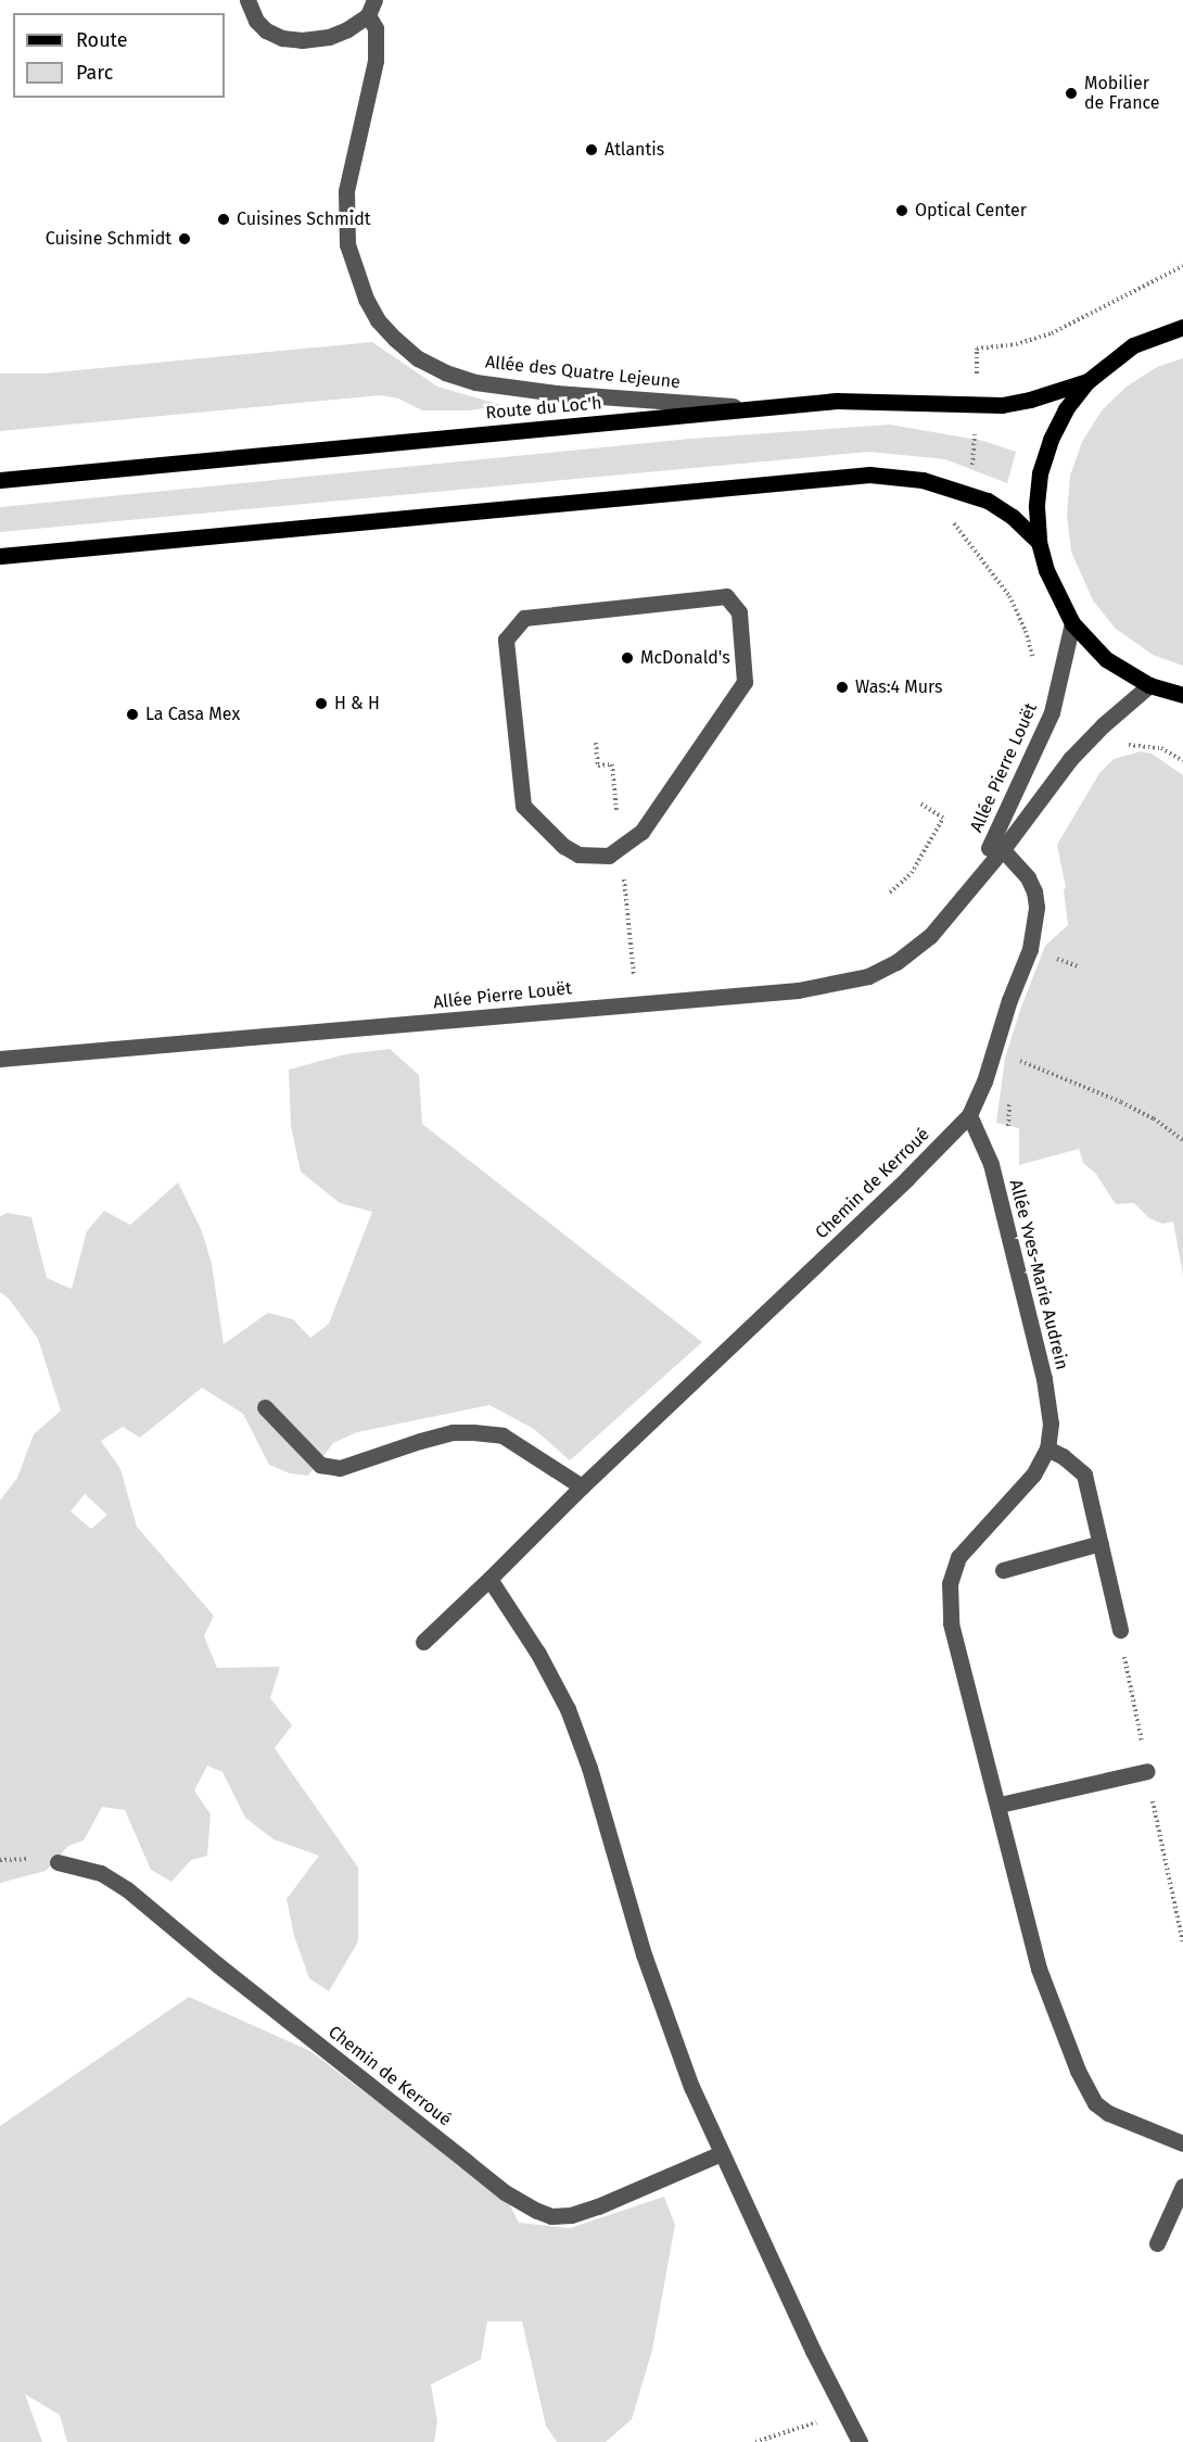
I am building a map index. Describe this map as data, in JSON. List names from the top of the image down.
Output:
{
  "streets": {
    "main road": ["Route du Loc'h"],
    "street": [
      "Allée des Quatre Lejeune",
      "Allée Pierre Louët",
      "Chemin de Kerroué",
      "Allée Yves-Marie Audrein"
    ]
  },
  "crossings": [
    ["Allée des Quatre Lejeune", "Route du Loc'h"],
    ["Allée Pierre Louët", "Chemin de Kerroué"],
    ["Chemin de Kerroué", "Allée Yves-Marie Audrein"]
  ],
  "places": [
    "Mobilier de France",
    "Atlantis",
    "Optical Center",
    "Cuisines Schmidt",
    "Cuisine Schmidt",
    "McDonald's",
    "Was:4 Murs",
    "H & H",
    "La Casa Mex"
  ],
  "legend": ["Route", "Parc"]
}
